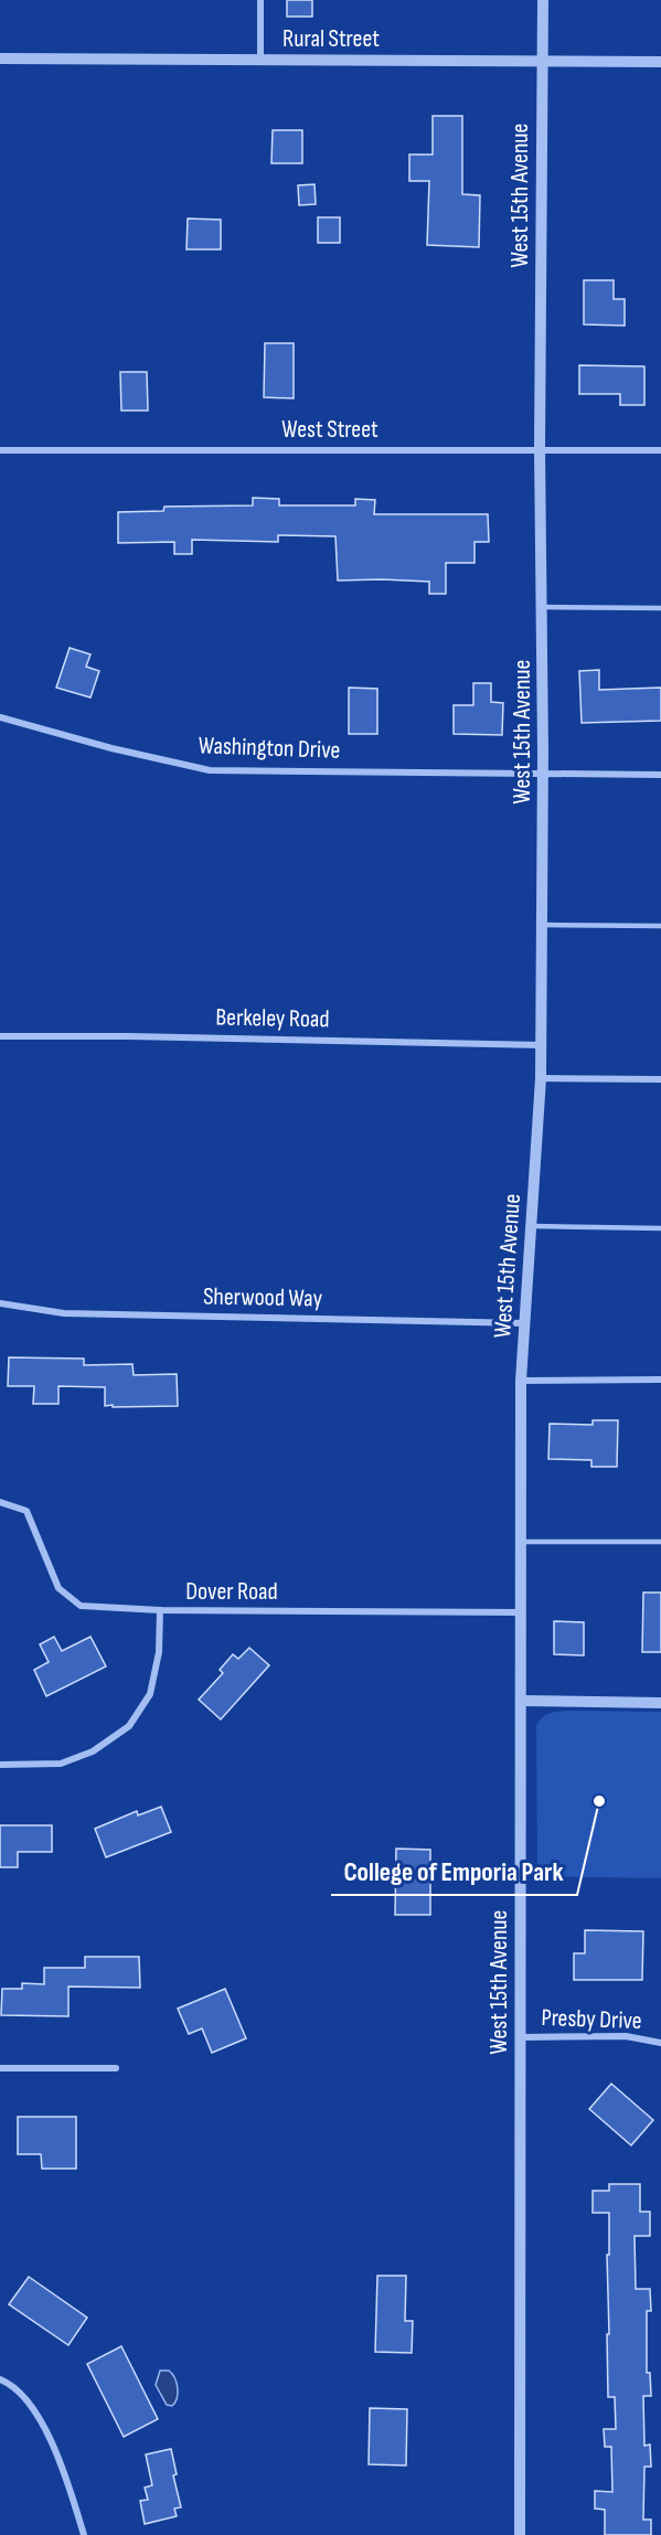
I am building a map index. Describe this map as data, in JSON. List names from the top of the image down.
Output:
{
  "streets": {
    "street": [
      "Rural Street",
      "West 15th Avenue",
      "West Street",
      "Washington Drive",
      "Berkeley Road",
      "Sherwood Way",
      "Dover Road",
      "Presby Drive"
    ]
  },
  "crossings": [
    ["Rural Street", "West 15th Avenue"],
    ["West 15th Avenue", "West Street"],
    ["West 15th Avenue", "Washington Drive"],
    ["West 15th Avenue", "Berkeley Road"],
    ["West 15th Avenue", "Sherwood Way"],
    ["West 15th Avenue", "Dover Road"],
    ["West 15th Avenue", "Presby Drive"]
  ],
  "places": ["College of Emporia Park"]
}
